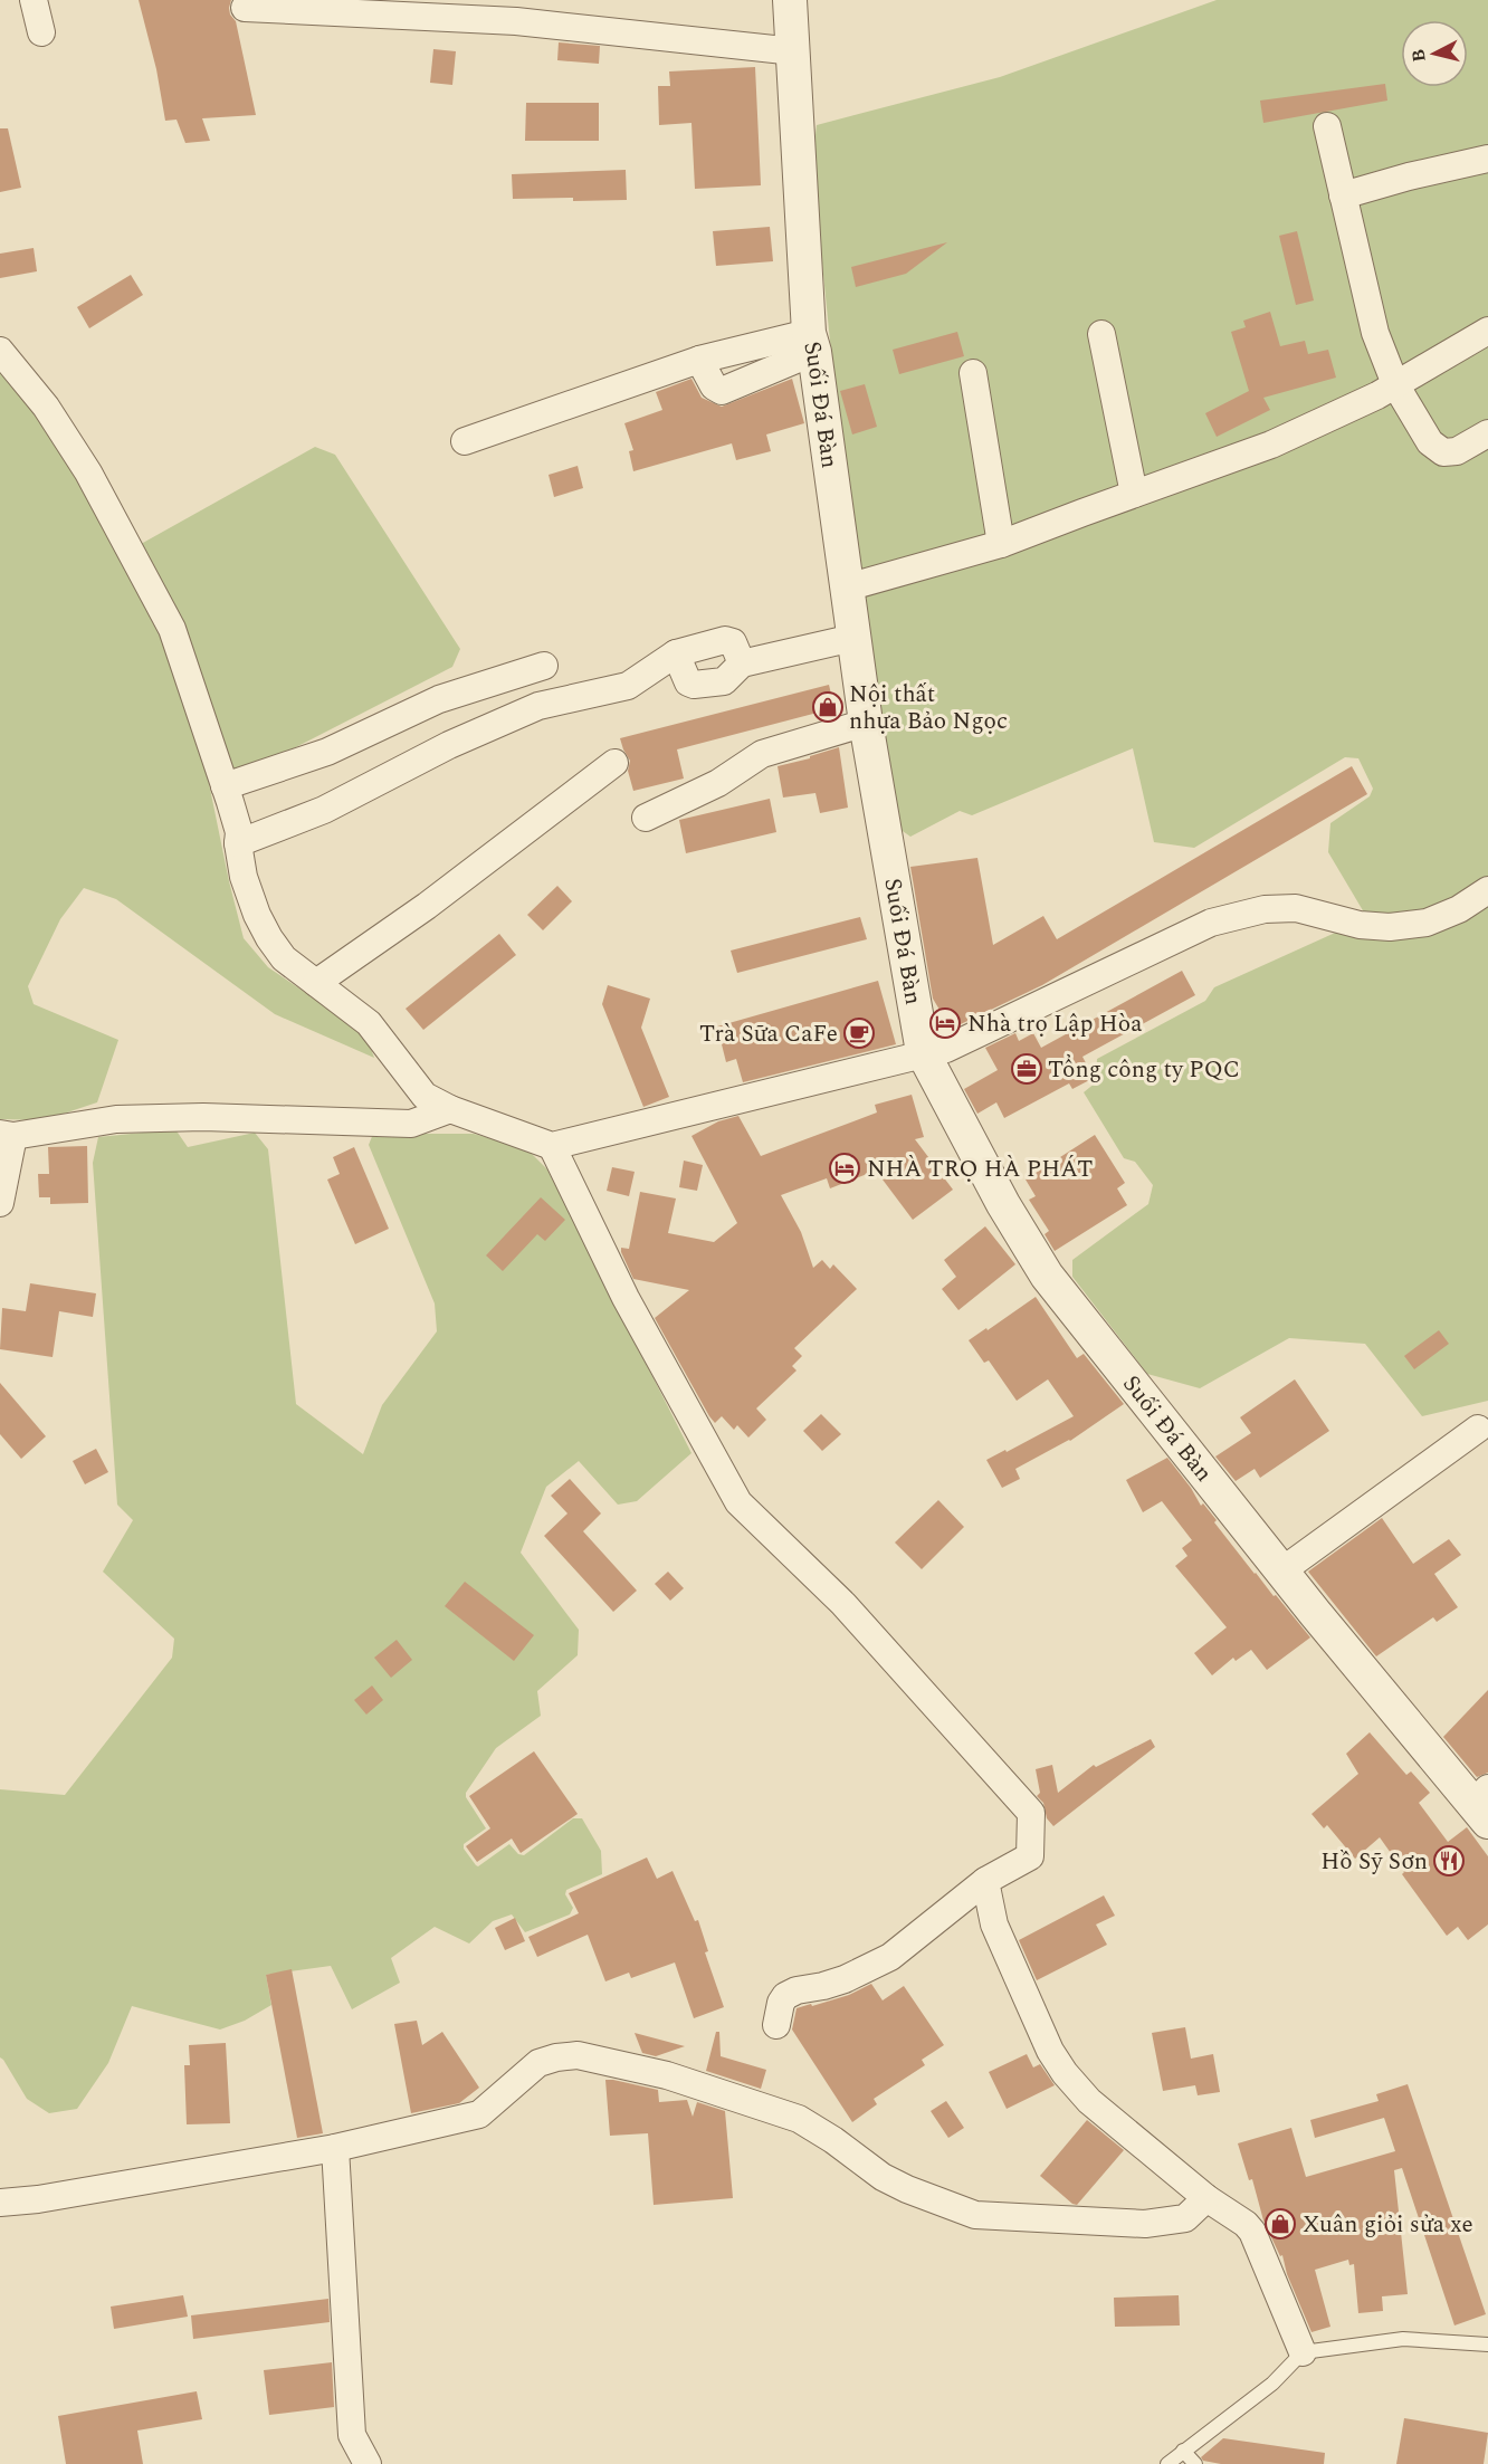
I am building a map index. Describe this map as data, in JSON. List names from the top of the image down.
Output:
{
  "streets": {
    "street": ["Suối Đá Bàn"]
  },
  "places": {
    "shop": ["Nội thất nhựa Bảo Ngọc", "Xuân giỏi sửa xe"],
    "hotel": ["Nhà trọ Lập Hòa", "NHÀ TRỌ HÀ PHÁT"],
    "cafe": ["Trà Sữa CaFe"],
    "office": ["Tổng công ty PQC"],
    "restaurant": ["Hồ Sỹ Sơn"]
  },
  "north": "left"
}
